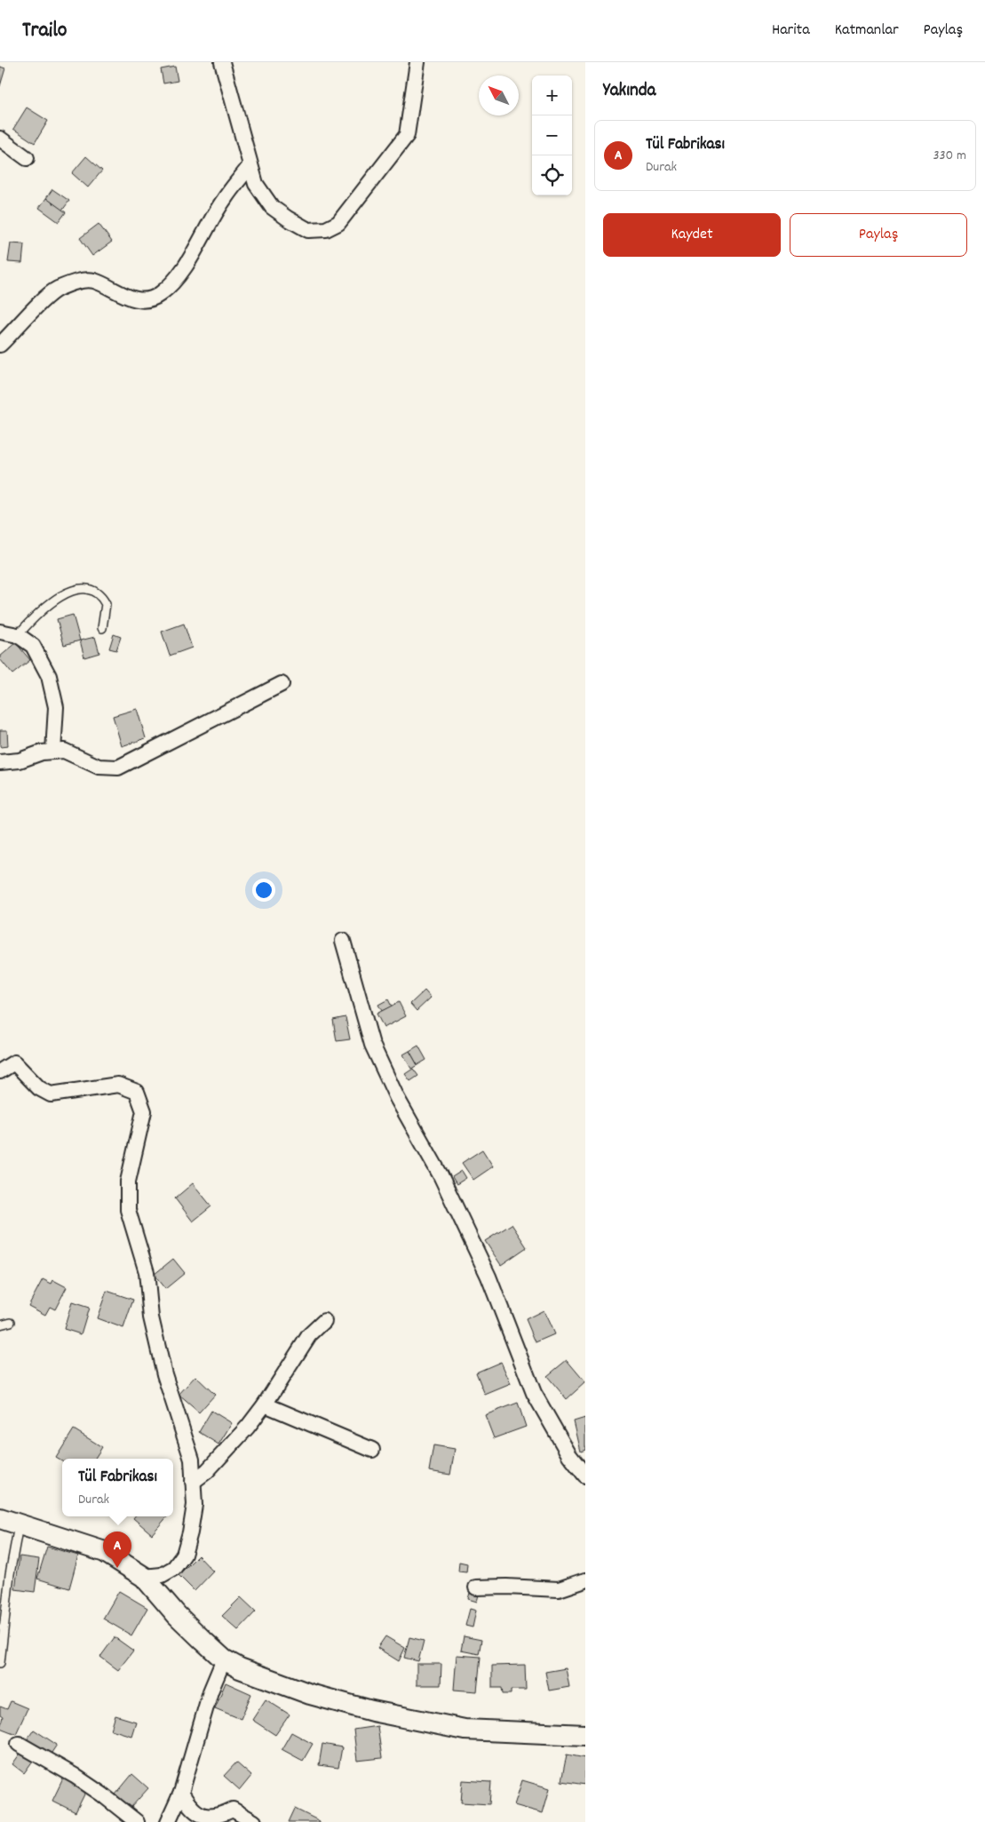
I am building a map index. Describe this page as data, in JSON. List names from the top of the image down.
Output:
{
  "north": "top left",
  "page": {
    "header": "Trailo",
    "nav": ["Harita", "Katmanlar", "Paylaş"],
    "heading": "Yakında",
    "map_buttons": ["+", "−"],
    "list": [
      {
        "mark": "A",
        "name": "Tül Fabrikası",
        "note": "Durak",
        "value": "330 m"
      }
    ],
    "buttons": ["Kaydet", "Paylaş"],
    "popup": ["Tül Fabrikası", "Durak"],
    "pins": "A"
  }
}
